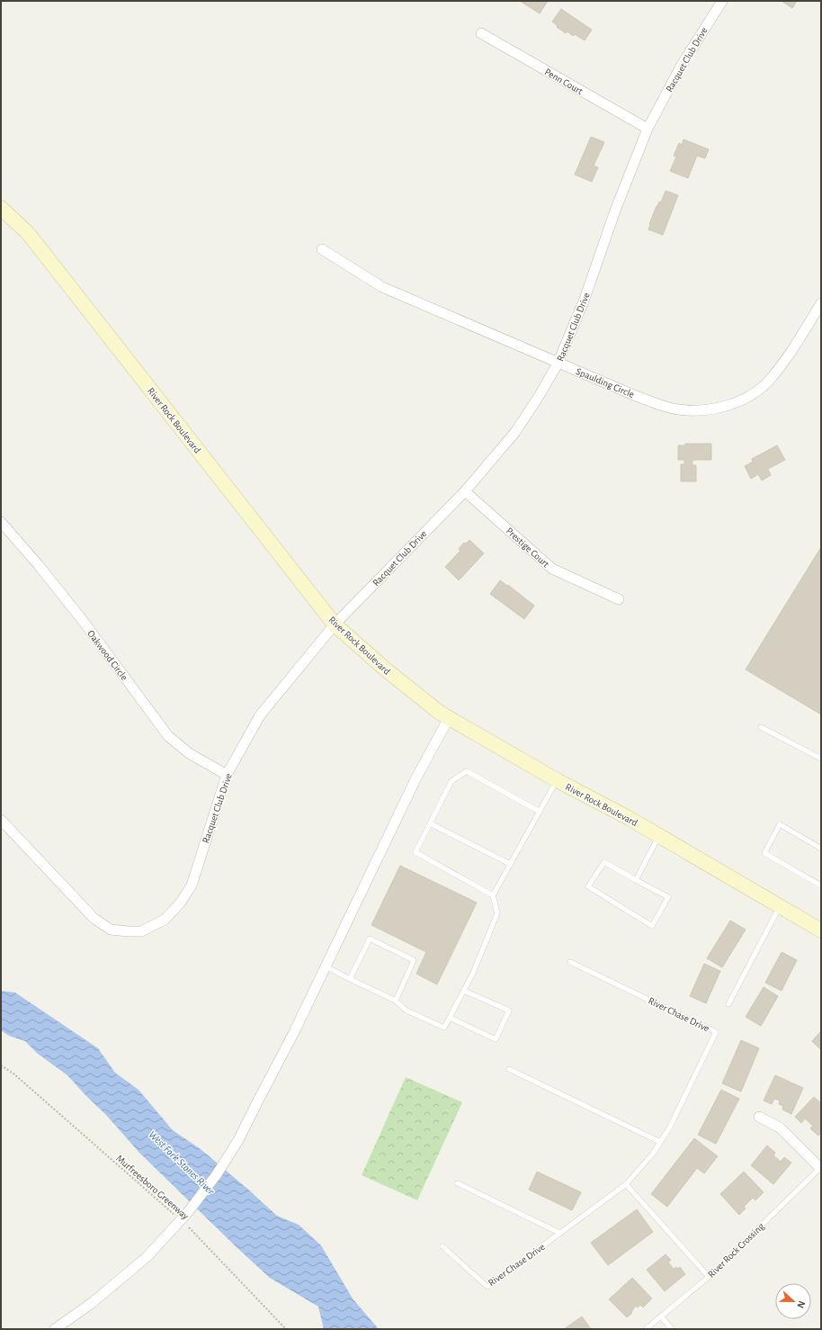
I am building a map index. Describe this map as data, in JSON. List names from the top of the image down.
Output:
{
  "streets": {
    "street": [
      "Racquet Club Drive",
      "Penn Court",
      "Spaulding Circle",
      "River Rock Boulevard",
      "Prestige Court",
      "Oakwood Circle"
    ],
    "lane": ["River Chase Drive", "River Rock Crossing"],
    "path": ["Murfreesboro Greenway"]
  },
  "crossings": [
    ["Racquet Club Drive", "Penn Court"],
    ["Racquet Club Drive", "Spaulding Circle"],
    ["Racquet Club Drive", "River Rock Boulevard"],
    ["Racquet Club Drive", "Prestige Court"],
    ["Racquet Club Drive", "Oakwood Circle"]
  ],
  "water": ["West Fork Stones River"],
  "north": "right"
}
